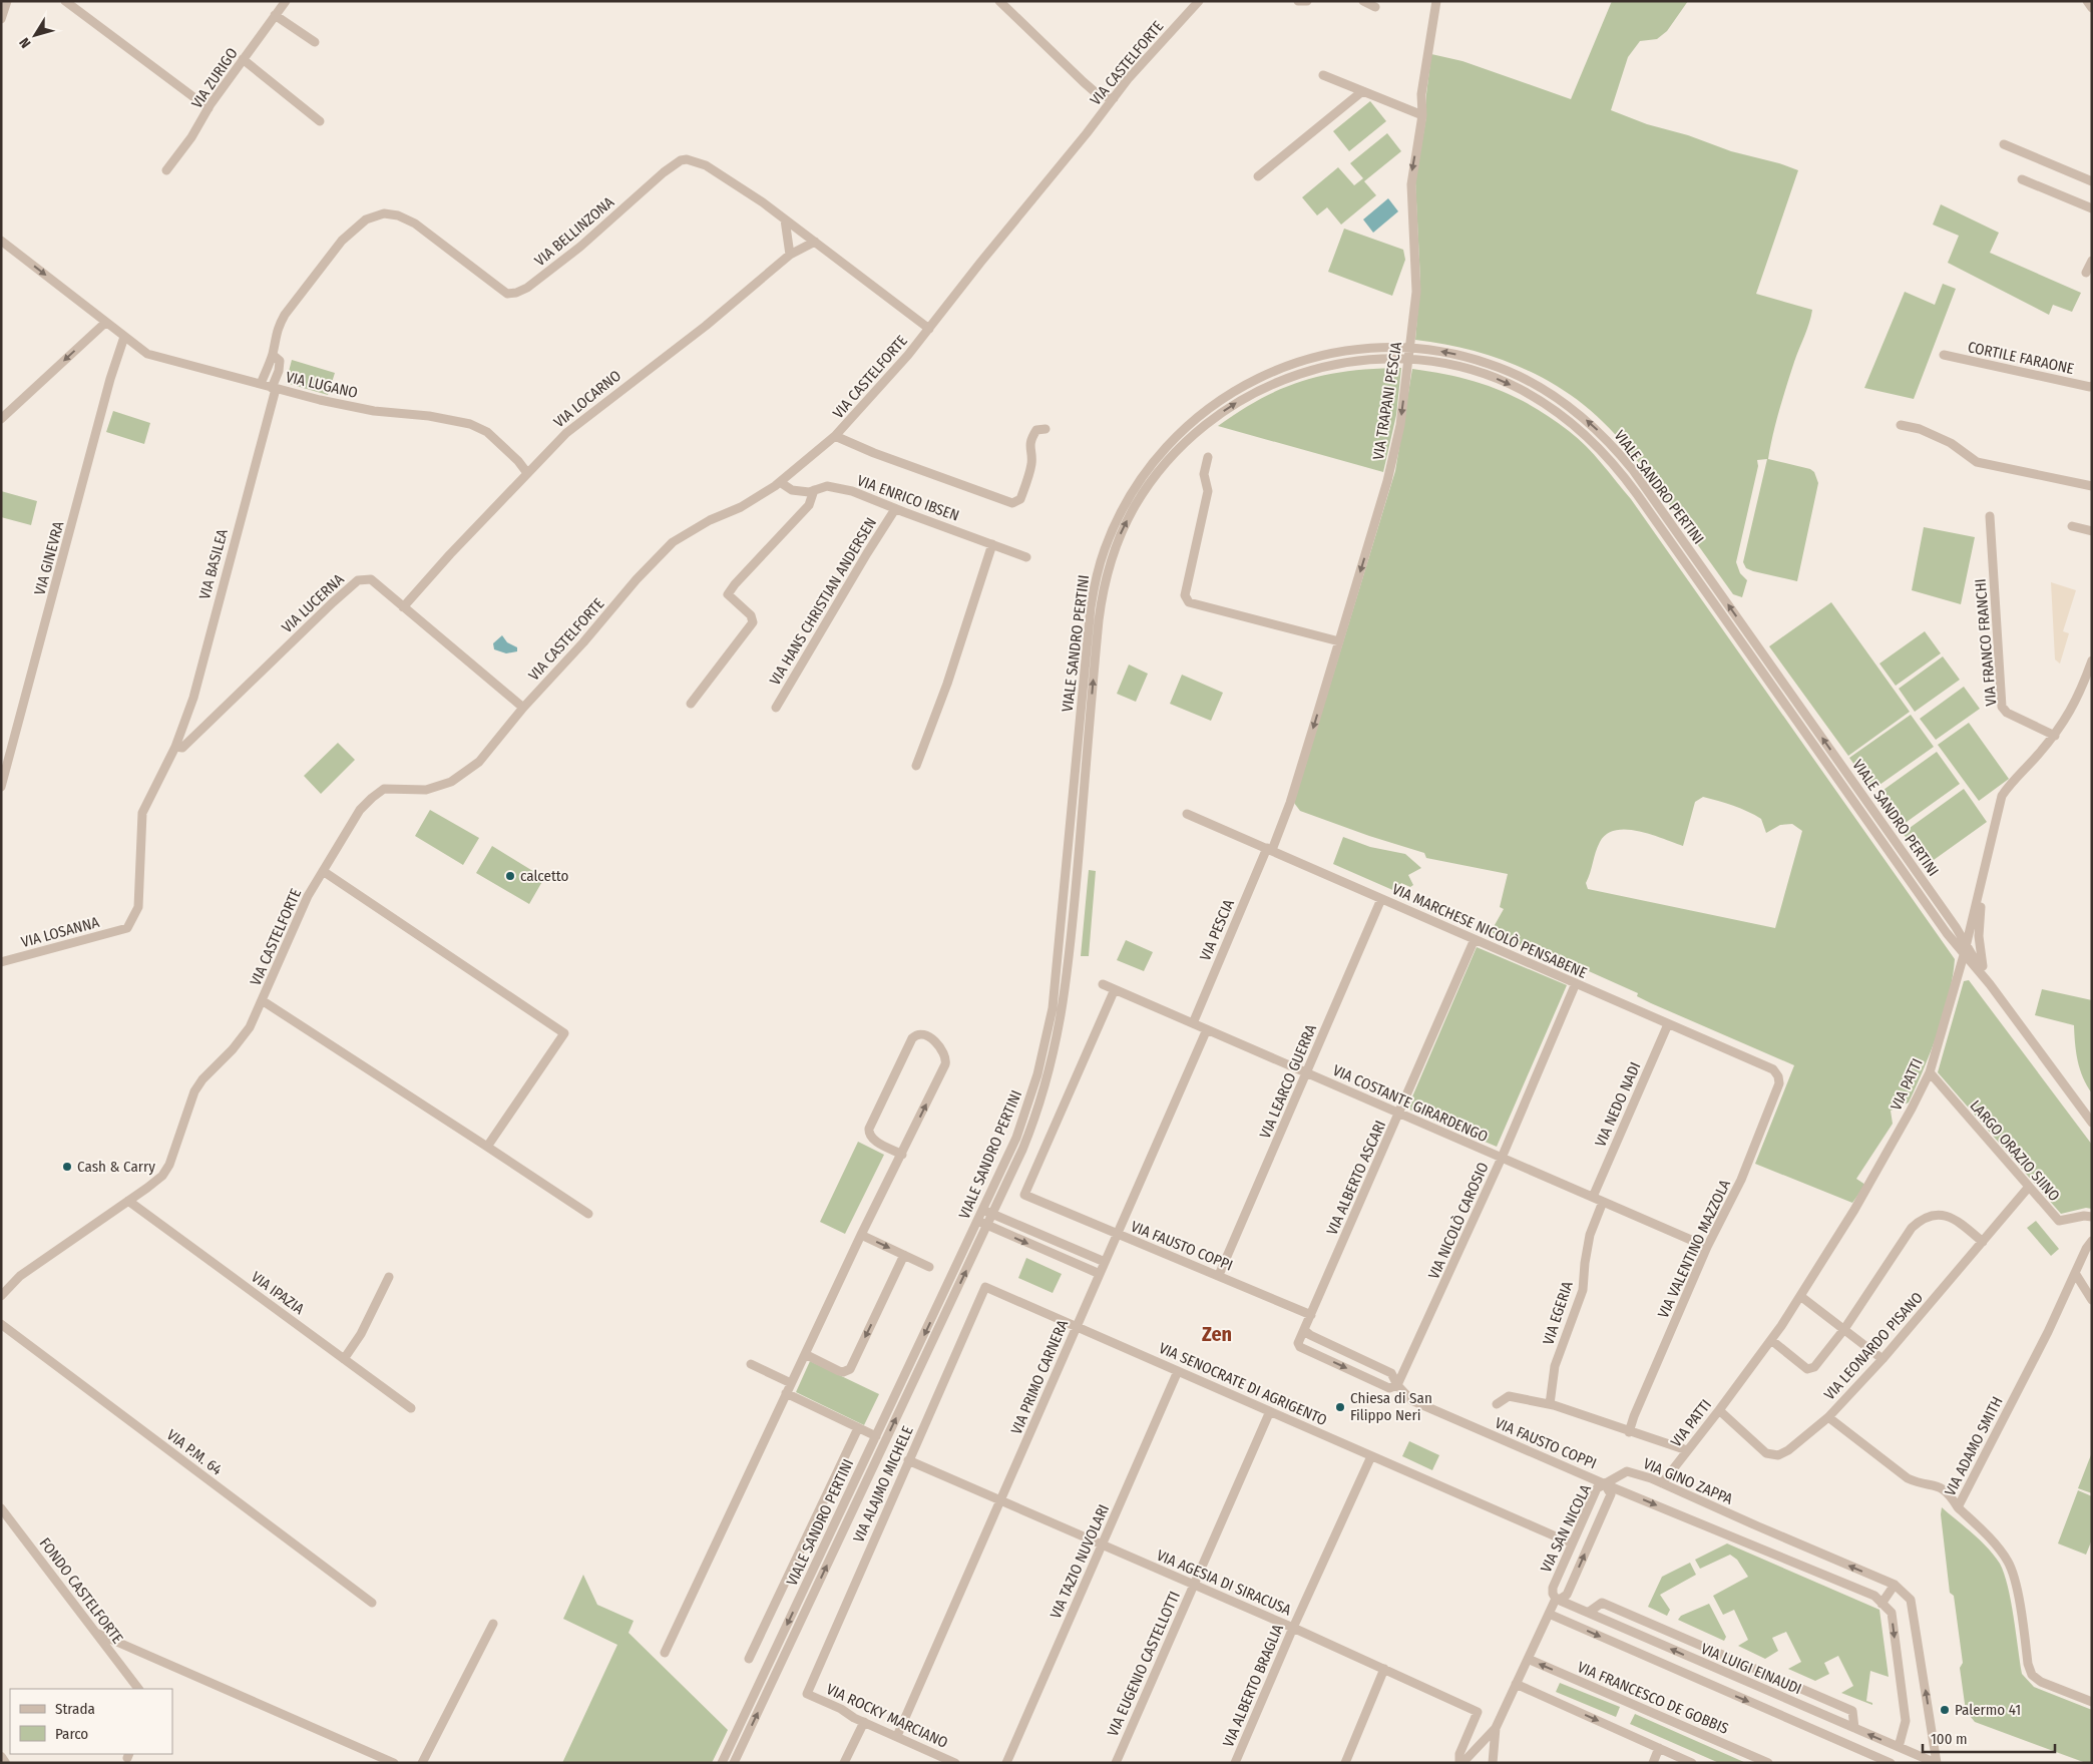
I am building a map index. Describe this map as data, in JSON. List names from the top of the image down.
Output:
{
  "streets": {
    "street": [
      "VIA CASTELFORTE",
      "VIA ZURIGO",
      "VIA BELLINZONA",
      "CORTILE FARAONE",
      "VIA LUGANO",
      "VIA LOCARNO",
      "VIA TRAPANI PESCIA",
      "VIALE SANDRO PERTINI",
      "VIA ENRICO IBSEN",
      "VIA GINEVRA",
      "VIA BASILEA",
      "VIA HANS CHRISTIAN ANDERSEN",
      "VIA LUCERNA",
      "VIA FRANCO FRANCHI",
      "VIA PESCIA",
      "VIA MARCHESE NICOLÒ PENSABENE",
      "VIA LOSANNA",
      "VIA LEARCO GUERRA",
      "VIA PATTI",
      "VIA COSTANTE GIRARDENGO",
      "VIA NEDO NADI",
      "LARGO ORAZIO SIINO",
      "VIA ALBERTO ASCARI",
      "VIA NICOLÒ CAROSIO",
      "VIA FAUSTO COPPI",
      "VIA VALENTINO MAZZOLA",
      "VIA IPAZIA",
      "VIA EGERIA",
      "VIA LEONARDO PISANO",
      "VIA PRIMO CARNERA",
      "VIA SENOCRATE DI AGRIGENTO",
      "VIA ADAMO SMITH",
      "VIA P.M. 64",
      "VIA GINO ZAPPA",
      "VIA ALAJMO MICHELE",
      "VIA SAN NICOLA",
      "VIA TAZIO NUVOLARI",
      "VIA AGESIA DI SIRACUSA",
      "FONDO CASTELFORTE",
      "VIA EUGENIO CASTELLOTTI",
      "VIA LUIGI EINAUDI",
      "VIA ALBERTO BRAGLIA",
      "VIA FRANCESCO DE GOBBIS",
      "VIA ROCKY MARCIANO"
    ]
  },
  "crossings": [
    ["VIA CASTELFORTE", "VIA BELLINZONA"],
    ["VIA CASTELFORTE", "VIA ENRICO IBSEN"],
    ["VIA CASTELFORTE", "VIA LUCERNA"],
    ["VIA CASTELFORTE", "VIA IPAZIA"],
    ["VIA BELLINZONA", "VIA LUGANO"],
    ["VIA BELLINZONA", "VIA LOCARNO"],
    ["VIA BELLINZONA", "VIA BASILEA"],
    ["VIA LUGANO", "VIA LOCARNO"],
    ["VIA LUGANO", "VIA GINEVRA"],
    ["VIA LUGANO", "VIA BASILEA"],
    ["VIA LOCARNO", "VIA LUCERNA"],
    ["VIA TRAPANI PESCIA", "VIALE SANDRO PERTINI"],
    ["VIA TRAPANI PESCIA", "VIA PESCIA"],
    ["VIA TRAPANI PESCIA", "VIA MARCHESE NICOLÒ PENSABENE"],
    ["VIALE SANDRO PERTINI", "VIA PATTI"],
    ["VIA ENRICO IBSEN", "VIA HANS CHRISTIAN ANDERSEN"],
    ["VIA BASILEA", "VIA LUCERNA"],
    ["VIA BASILEA", "VIA LOSANNA"],
    ["VIA FRANCO FRANCHI", "VIA PATTI"],
    ["VIA PESCIA", "VIA MARCHESE NICOLÒ PENSABENE"],
    ["VIA PESCIA", "VIA COSTANTE GIRARDENGO"],
    ["VIA MARCHESE NICOLÒ PENSABENE", "VIA LEARCO GUERRA"],
    ["VIA MARCHESE NICOLÒ PENSABENE", "VIA NEDO NADI"],
    ["VIA MARCHESE NICOLÒ PENSABENE", "VIA ALBERTO ASCARI"],
    ["VIA MARCHESE NICOLÒ PENSABENE", "VIA NICOLÒ CAROSIO"],
    ["VIA MARCHESE NICOLÒ PENSABENE", "VIA VALENTINO MAZZOLA"],
    ["VIA LEARCO GUERRA", "VIA COSTANTE GIRARDENGO"],
    ["VIA LEARCO GUERRA", "VIA FAUSTO COPPI"],
    ["VIA PATTI", "LARGO ORAZIO SIINO"],
    ["VIA PATTI", "VIA LEONARDO PISANO"],
    ["VIA PATTI", "VIA GINO ZAPPA"],
    ["VIA COSTANTE GIRARDENGO", "VIA NEDO NADI"],
    ["VIA COSTANTE GIRARDENGO", "VIA ALBERTO ASCARI"],
    ["VIA COSTANTE GIRARDENGO", "VIA NICOLÒ CAROSIO"],
    ["VIA COSTANTE GIRARDENGO", "VIA FAUSTO COPPI"],
    ["VIA COSTANTE GIRARDENGO", "VIA VALENTINO MAZZOLA"],
    ["VIA COSTANTE GIRARDENGO", "VIA EGERIA"],
    ["VIA COSTANTE GIRARDENGO", "VIA PRIMO CARNERA"],
    ["LARGO ORAZIO SIINO", "VIA LEONARDO PISANO"],
    ["VIA ALBERTO ASCARI", "VIA NICOLÒ CAROSIO"],
    ["VIA ALBERTO ASCARI", "VIA FAUSTO COPPI"],
    ["VIA NICOLÒ CAROSIO", "VIA FAUSTO COPPI"],
    ["VIA FAUSTO COPPI", "VIA PRIMO CARNERA"],
    ["VIA FAUSTO COPPI", "VIA GINO ZAPPA"],
    ["VIA FAUSTO COPPI", "VIA SAN NICOLA"],
    ["VIA PRIMO CARNERA", "VIA SENOCRATE DI AGRIGENTO"],
    ["VIA PRIMO CARNERA", "VIA AGESIA DI SIRACUSA"],
    ["VIA PRIMO CARNERA", "VIA ROCKY MARCIANO"],
    ["VIA SENOCRATE DI AGRIGENTO", "VIA ALAJMO MICHELE"],
    ["VIA SENOCRATE DI AGRIGENTO", "VIA SAN NICOLA"],
    ["VIA SENOCRATE DI AGRIGENTO", "VIA TAZIO NUVOLARI"],
    ["VIA SENOCRATE DI AGRIGENTO", "VIA EUGENIO CASTELLOTTI"],
    ["VIA SENOCRATE DI AGRIGENTO", "VIA ALBERTO BRAGLIA"],
    ["VIA GINO ZAPPA", "VIA SAN NICOLA"],
    ["VIA GINO ZAPPA", "VIA LUIGI EINAUDI"],
    ["VIA ALAJMO MICHELE", "VIA AGESIA DI SIRACUSA"],
    ["VIA ALAJMO MICHELE", "VIA ROCKY MARCIANO"],
    ["VIA SAN NICOLA", "VIA AGESIA DI SIRACUSA"],
    ["VIA SAN NICOLA", "VIA LUIGI EINAUDI"],
    ["VIA SAN NICOLA", "VIA FRANCESCO DE GOBBIS"],
    ["VIA TAZIO NUVOLARI", "VIA AGESIA DI SIRACUSA"],
    ["VIA AGESIA DI SIRACUSA", "VIA EUGENIO CASTELLOTTI"],
    ["VIA AGESIA DI SIRACUSA", "VIA ALBERTO BRAGLIA"]
  ],
  "one_way": ["VIA TRAPANI PESCIA"],
  "districts": ["Zen"],
  "places": [
    "calcetto",
    "Cash & Carry",
    "Chiesa di San Filippo Neri",
    "Palermo 41"
  ],
  "legend": ["Strada", "Parco"],
  "scale_bar": "100 m",
  "north": "bottom left"
}
